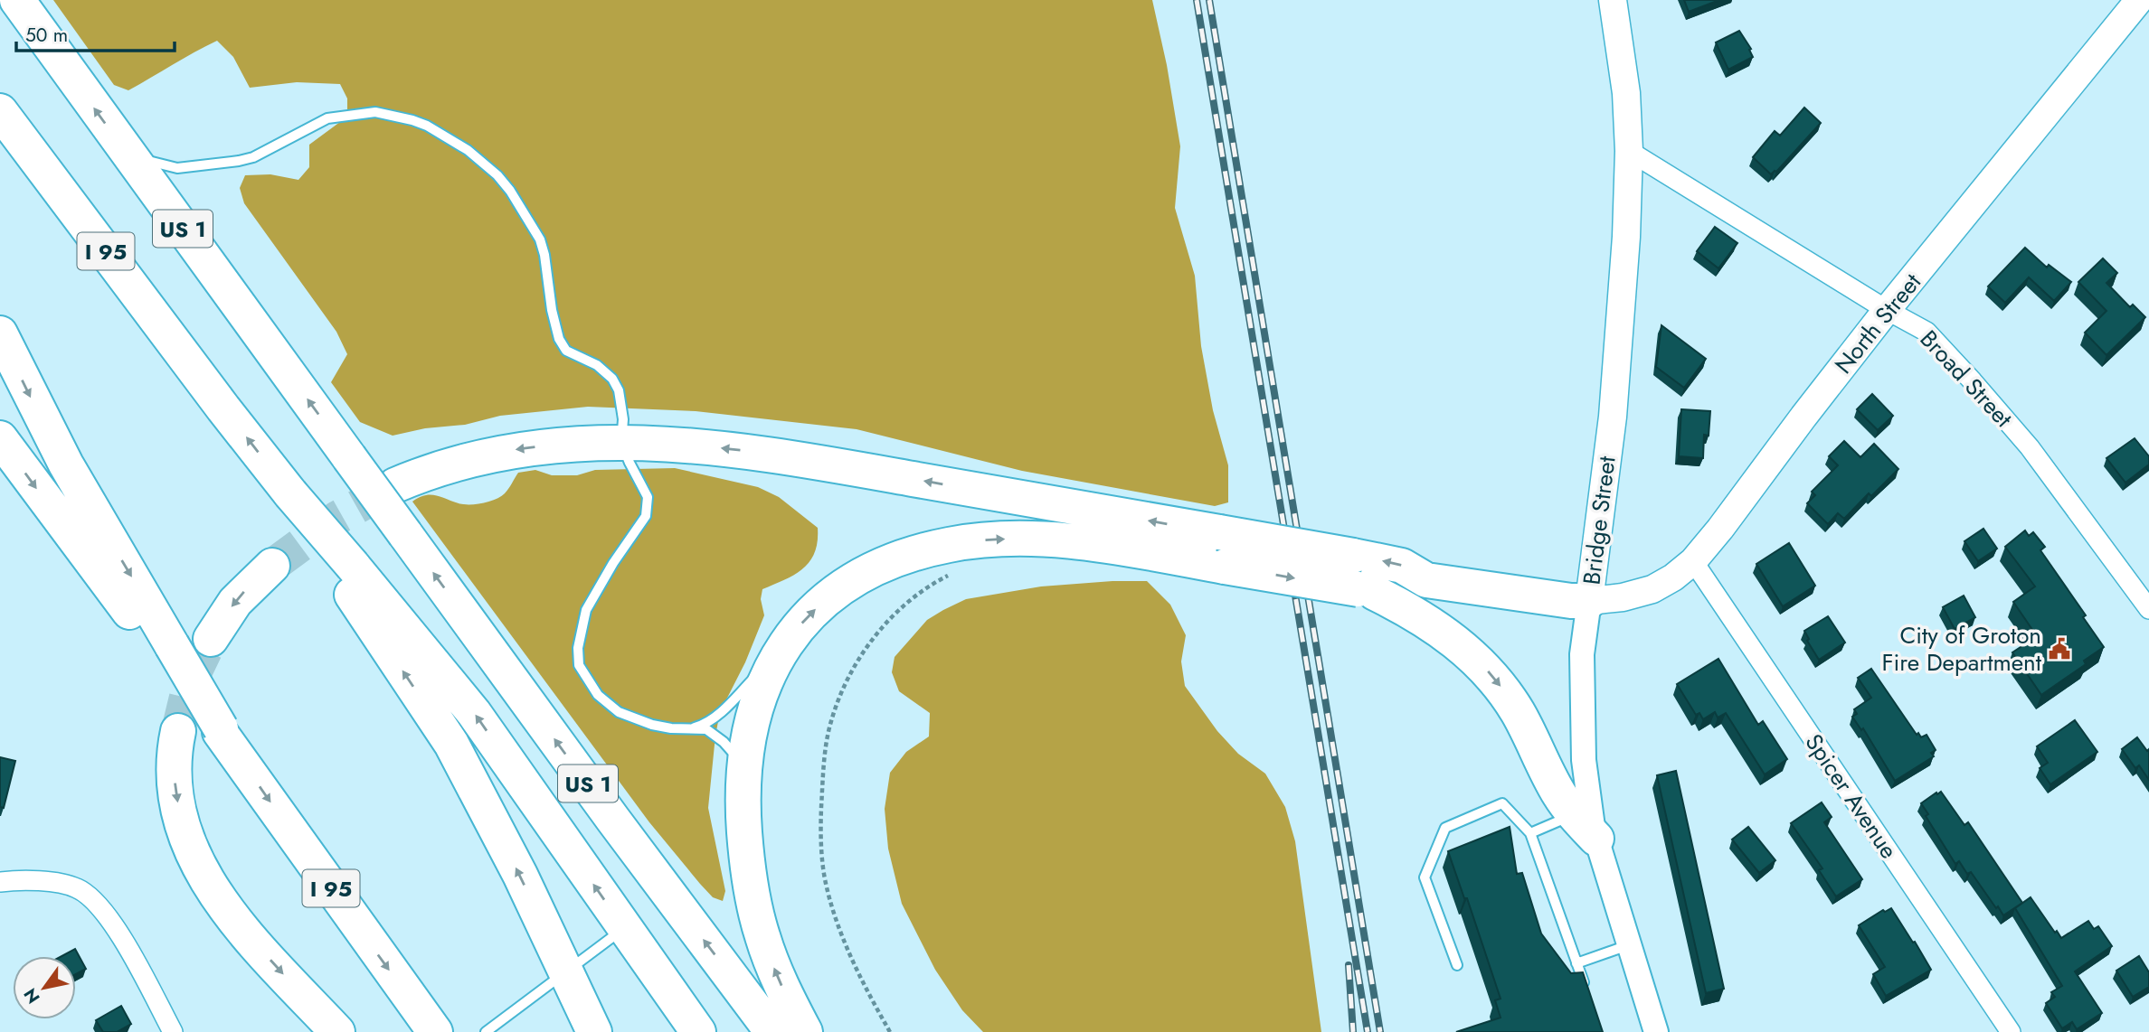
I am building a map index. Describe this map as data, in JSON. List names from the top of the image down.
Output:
{
  "streets": {
    "highway": ["US 1", "I 95"],
    "main road": ["North Street", "Bridge Street"],
    "street": ["Broad Street", "Spicer Avenue"]
  },
  "crossings": [
    ["North Street", "Broad Street"],
    ["North Street", "Bridge Street"],
    ["North Street", "Spicer Avenue"],
    ["Broad Street", "Bridge Street"]
  ],
  "places": {
    "public building": ["City of Groton Fire Department"]
  },
  "scale_bar": "50 m",
  "north": "bottom left"
}
